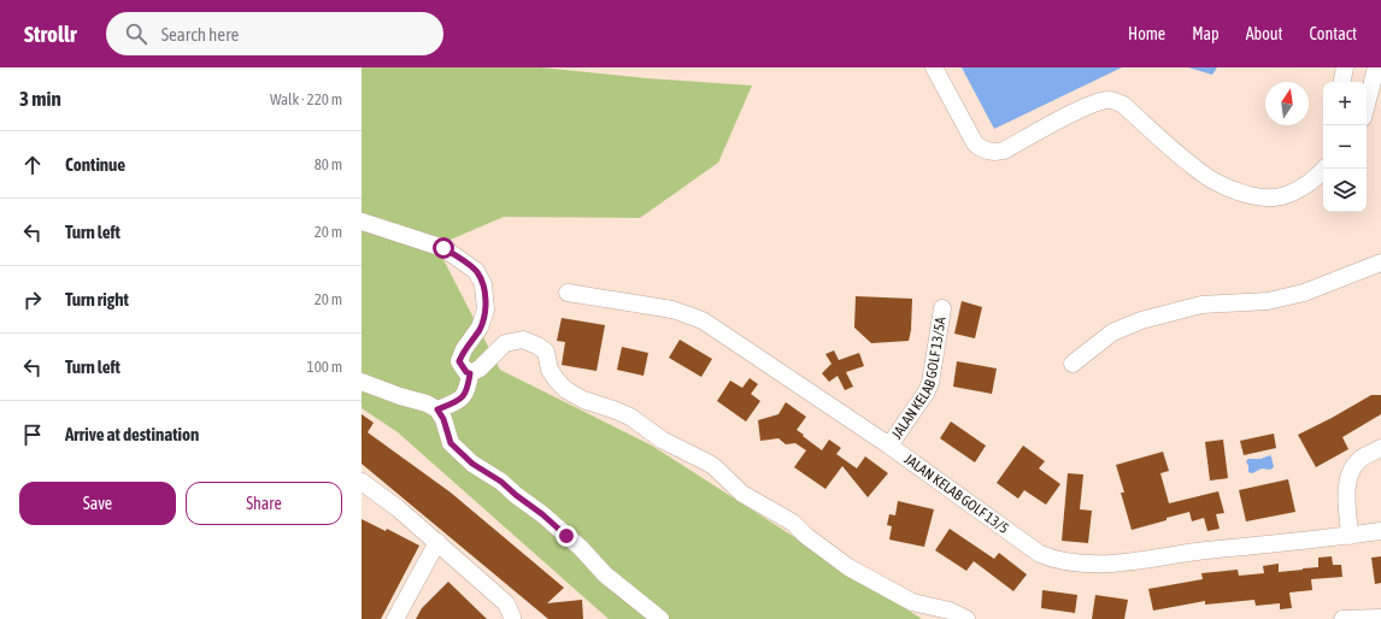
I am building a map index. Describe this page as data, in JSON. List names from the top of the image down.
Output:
{
  "streets": {
    "street": ["JALAN KELAB GOLF 13/5A", "JALAN KELAB GOLF 13/5"]
  },
  "crossings": [
    ["JALAN KELAB GOLF 13/5A", "JALAN KELAB GOLF 13/5"]
  ],
  "north": "top",
  "page": {
    "header": "Strollr",
    "search": "Search here",
    "nav": [
      "Home",
      "Map",
      "About",
      "Contact"
    ],
    "heading": ["3 min", "Walk · 220 m"],
    "map_buttons": ["+", "−"],
    "list": [
      ["Continue", "80 m"],
      ["Turn left", "20 m"],
      ["Turn right", "20 m"],
      ["Turn left", "100 m"],
      "Arrive at destination"
    ],
    "buttons": ["Save", "Share"]
  }
}
